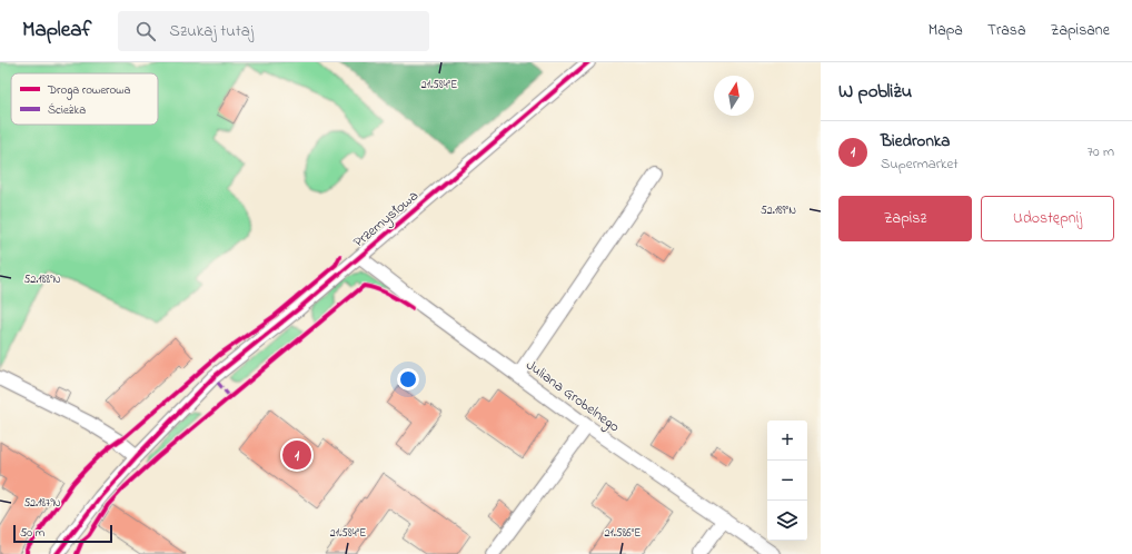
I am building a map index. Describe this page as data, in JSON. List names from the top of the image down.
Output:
{
  "streets": {
    "street": ["Przemysłowa", "Juliana Grobelnego"]
  },
  "crossings": [
    ["Przemysłowa", "Juliana Grobelnego"]
  ],
  "legend": ["Droga rowerowa", "Ścieżka"],
  "scale_bar": "50 m",
  "north": "top",
  "page": {
    "header": "Mapleaf",
    "search": "Szukaj tutaj",
    "nav": ["Mapa", "Trasa", "Zapisane"],
    "heading": "W pobliżu",
    "list": [
      {
        "mark": "1",
        "name": "Biedronka",
        "note": "Supermarket",
        "value": "70 m"
      }
    ],
    "buttons": ["Zapisz", "Udostępnij"],
    "map_buttons": ["+", "−"],
    "pins": "1",
    "scale": "50 m"
  },
  "coordinates": [
    "21.584°E",
    "52.189°N",
    "52.188°N",
    "52.187°N",
    "21.586°E"
  ]
}
